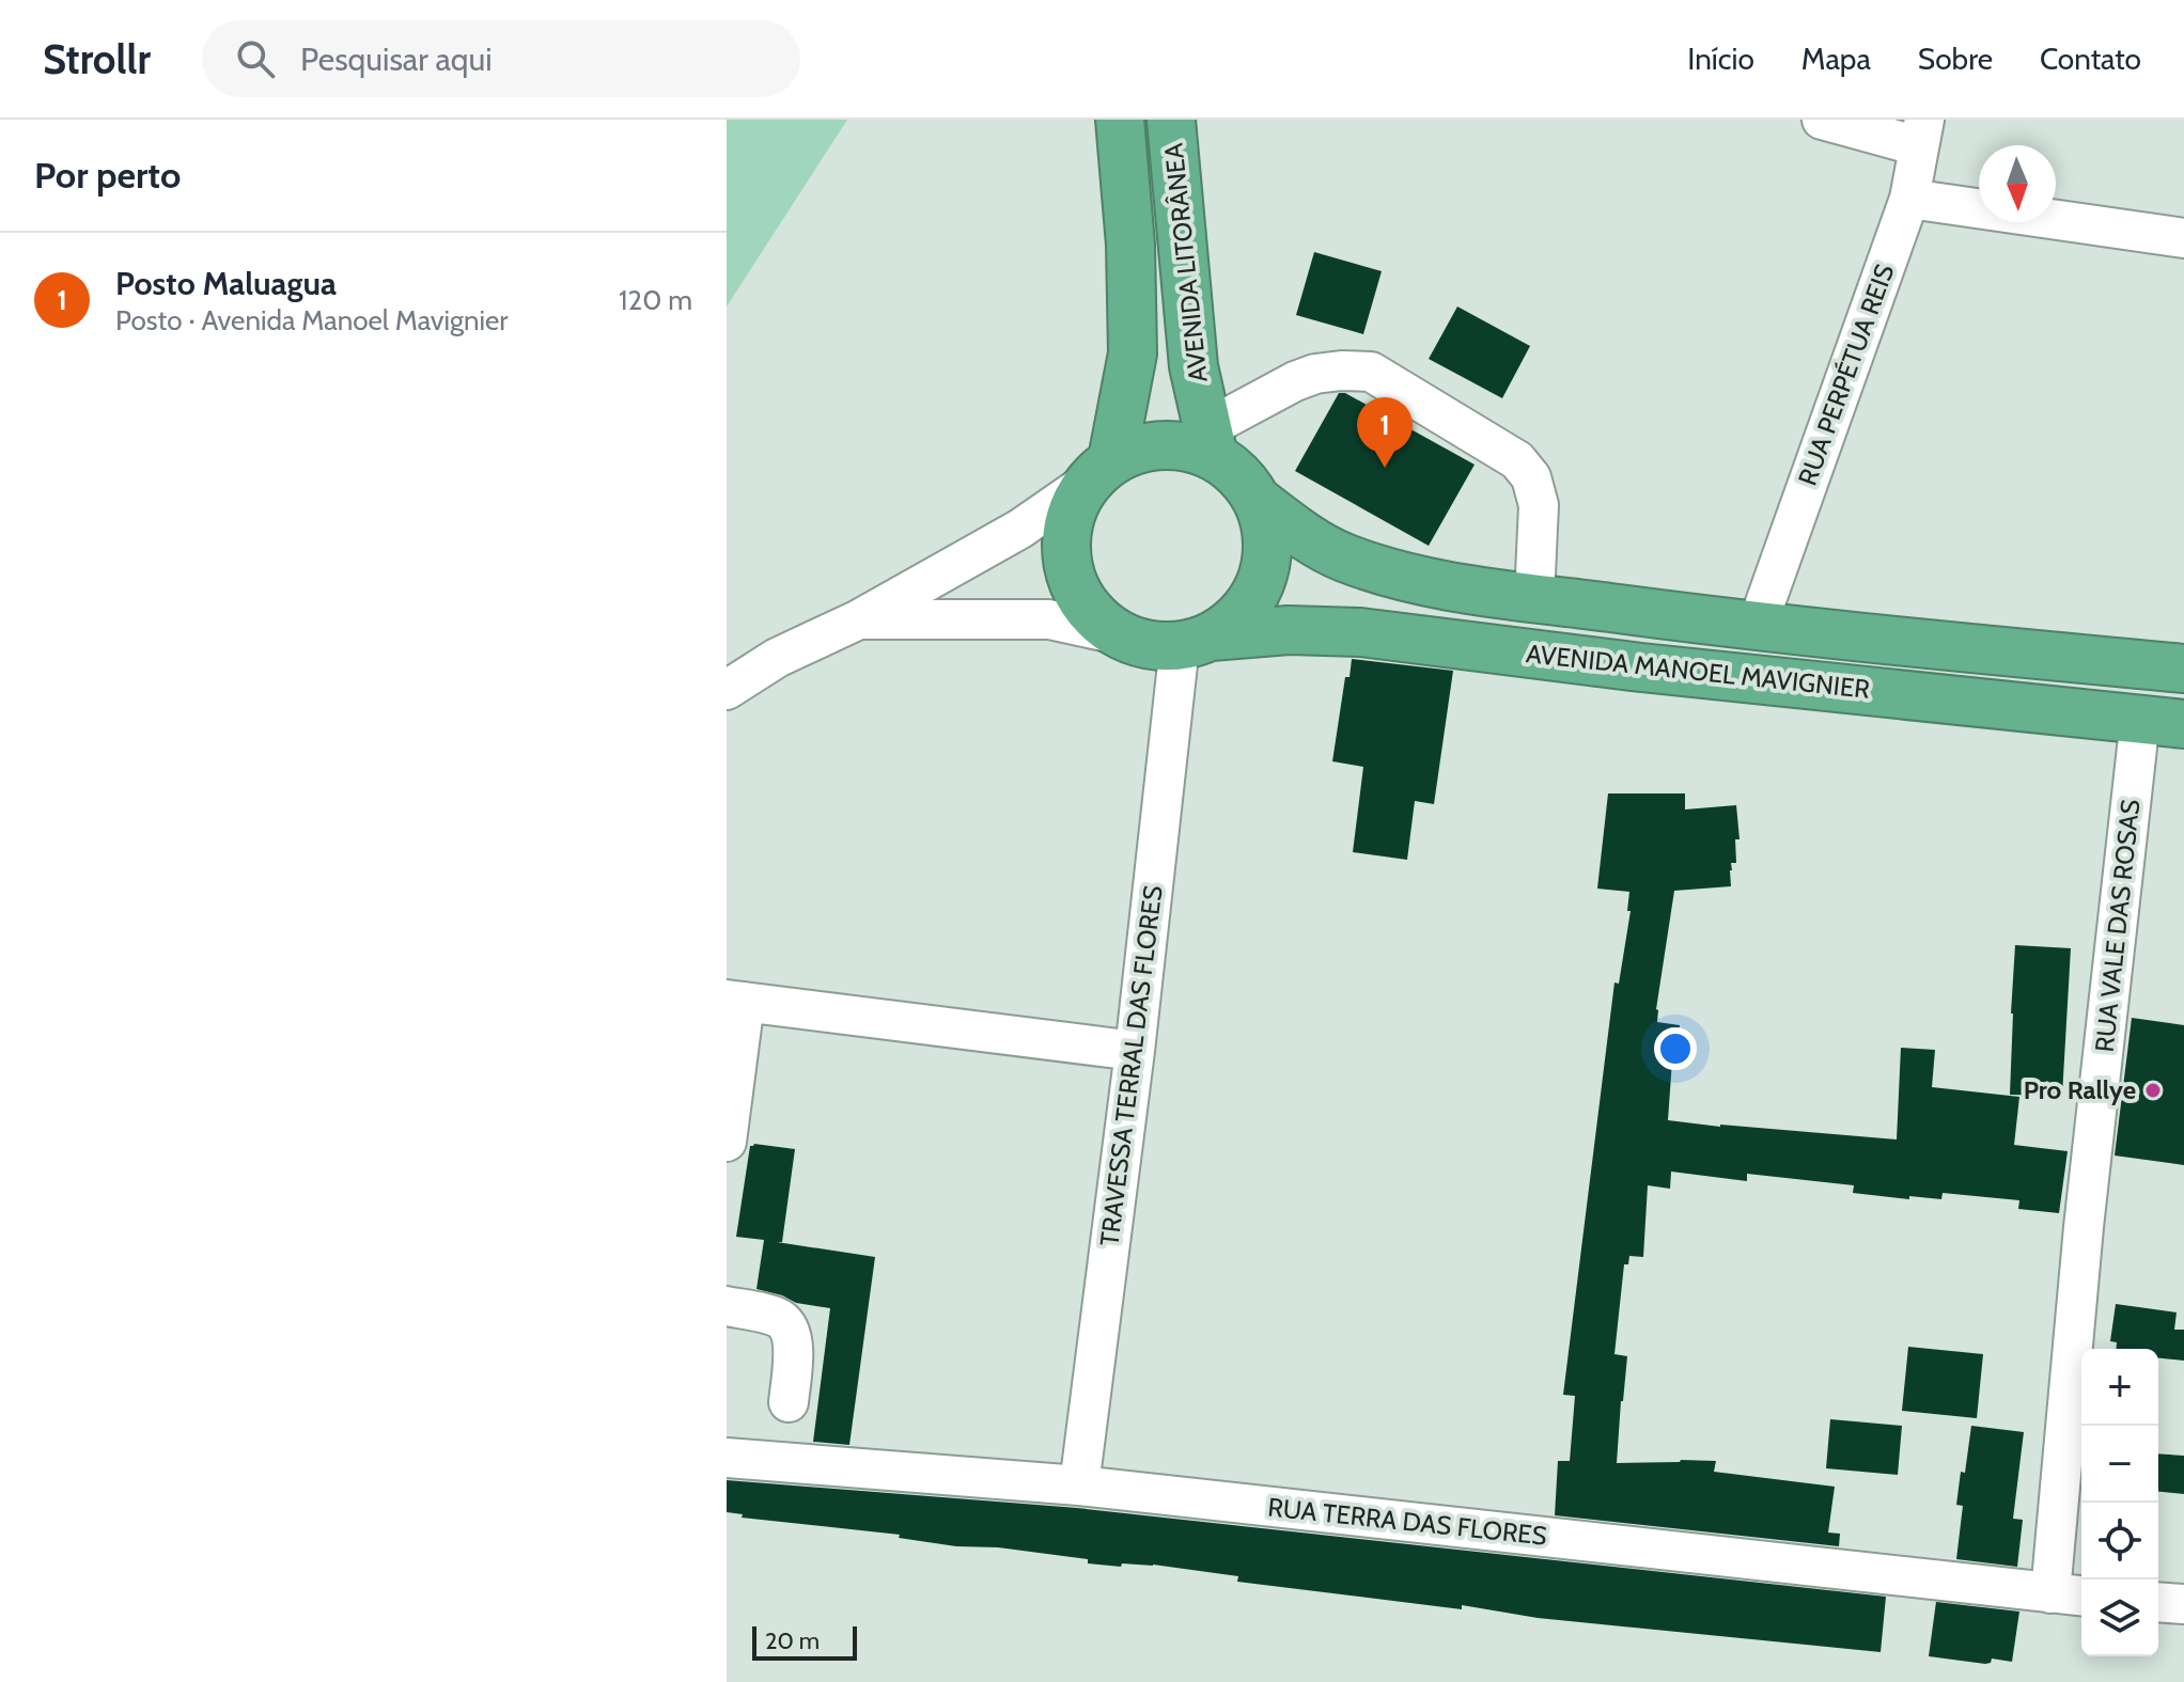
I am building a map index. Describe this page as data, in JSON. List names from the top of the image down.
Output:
{
  "streets": {
    "highway": ["AVENIDA LITORÂNEA", "AVENIDA MANOEL MAVIGNIER"],
    "street": [
      "RUA PERPÉTUA REIS",
      "RUA VALE DAS ROSAS",
      "TRAVESSA TERRAL DAS FLORES",
      "RUA TERRA DAS FLORES"
    ]
  },
  "crossings": [
    ["AVENIDA LITORÂNEA", "AVENIDA MANOEL MAVIGNIER"],
    ["AVENIDA LITORÂNEA", "TRAVESSA TERRAL DAS FLORES"],
    ["RUA PERPÉTUA REIS", "AVENIDA MANOEL MAVIGNIER"],
    ["AVENIDA MANOEL MAVIGNIER", "RUA VALE DAS ROSAS"],
    ["AVENIDA MANOEL MAVIGNIER", "TRAVESSA TERRAL DAS FLORES"],
    ["RUA VALE DAS ROSAS", "RUA TERRA DAS FLORES"],
    ["TRAVESSA TERRAL DAS FLORES", "RUA TERRA DAS FLORES"]
  ],
  "places": ["Pro Rallye"],
  "scale_bar": "20 m",
  "north": "bottom",
  "page": {
    "header": "Strollr",
    "search": "Pesquisar aqui",
    "nav": [
      "Início",
      "Mapa",
      "Sobre",
      "Contato"
    ],
    "heading": "Por perto",
    "list": [
      {
        "mark": "1",
        "name": "Posto Maluagua",
        "note": "Posto · Avenida Manoel Mavignier",
        "value": "120 m"
      }
    ],
    "pins": "1",
    "map_buttons": ["+", "−"],
    "scale": "20 m"
  }
}
